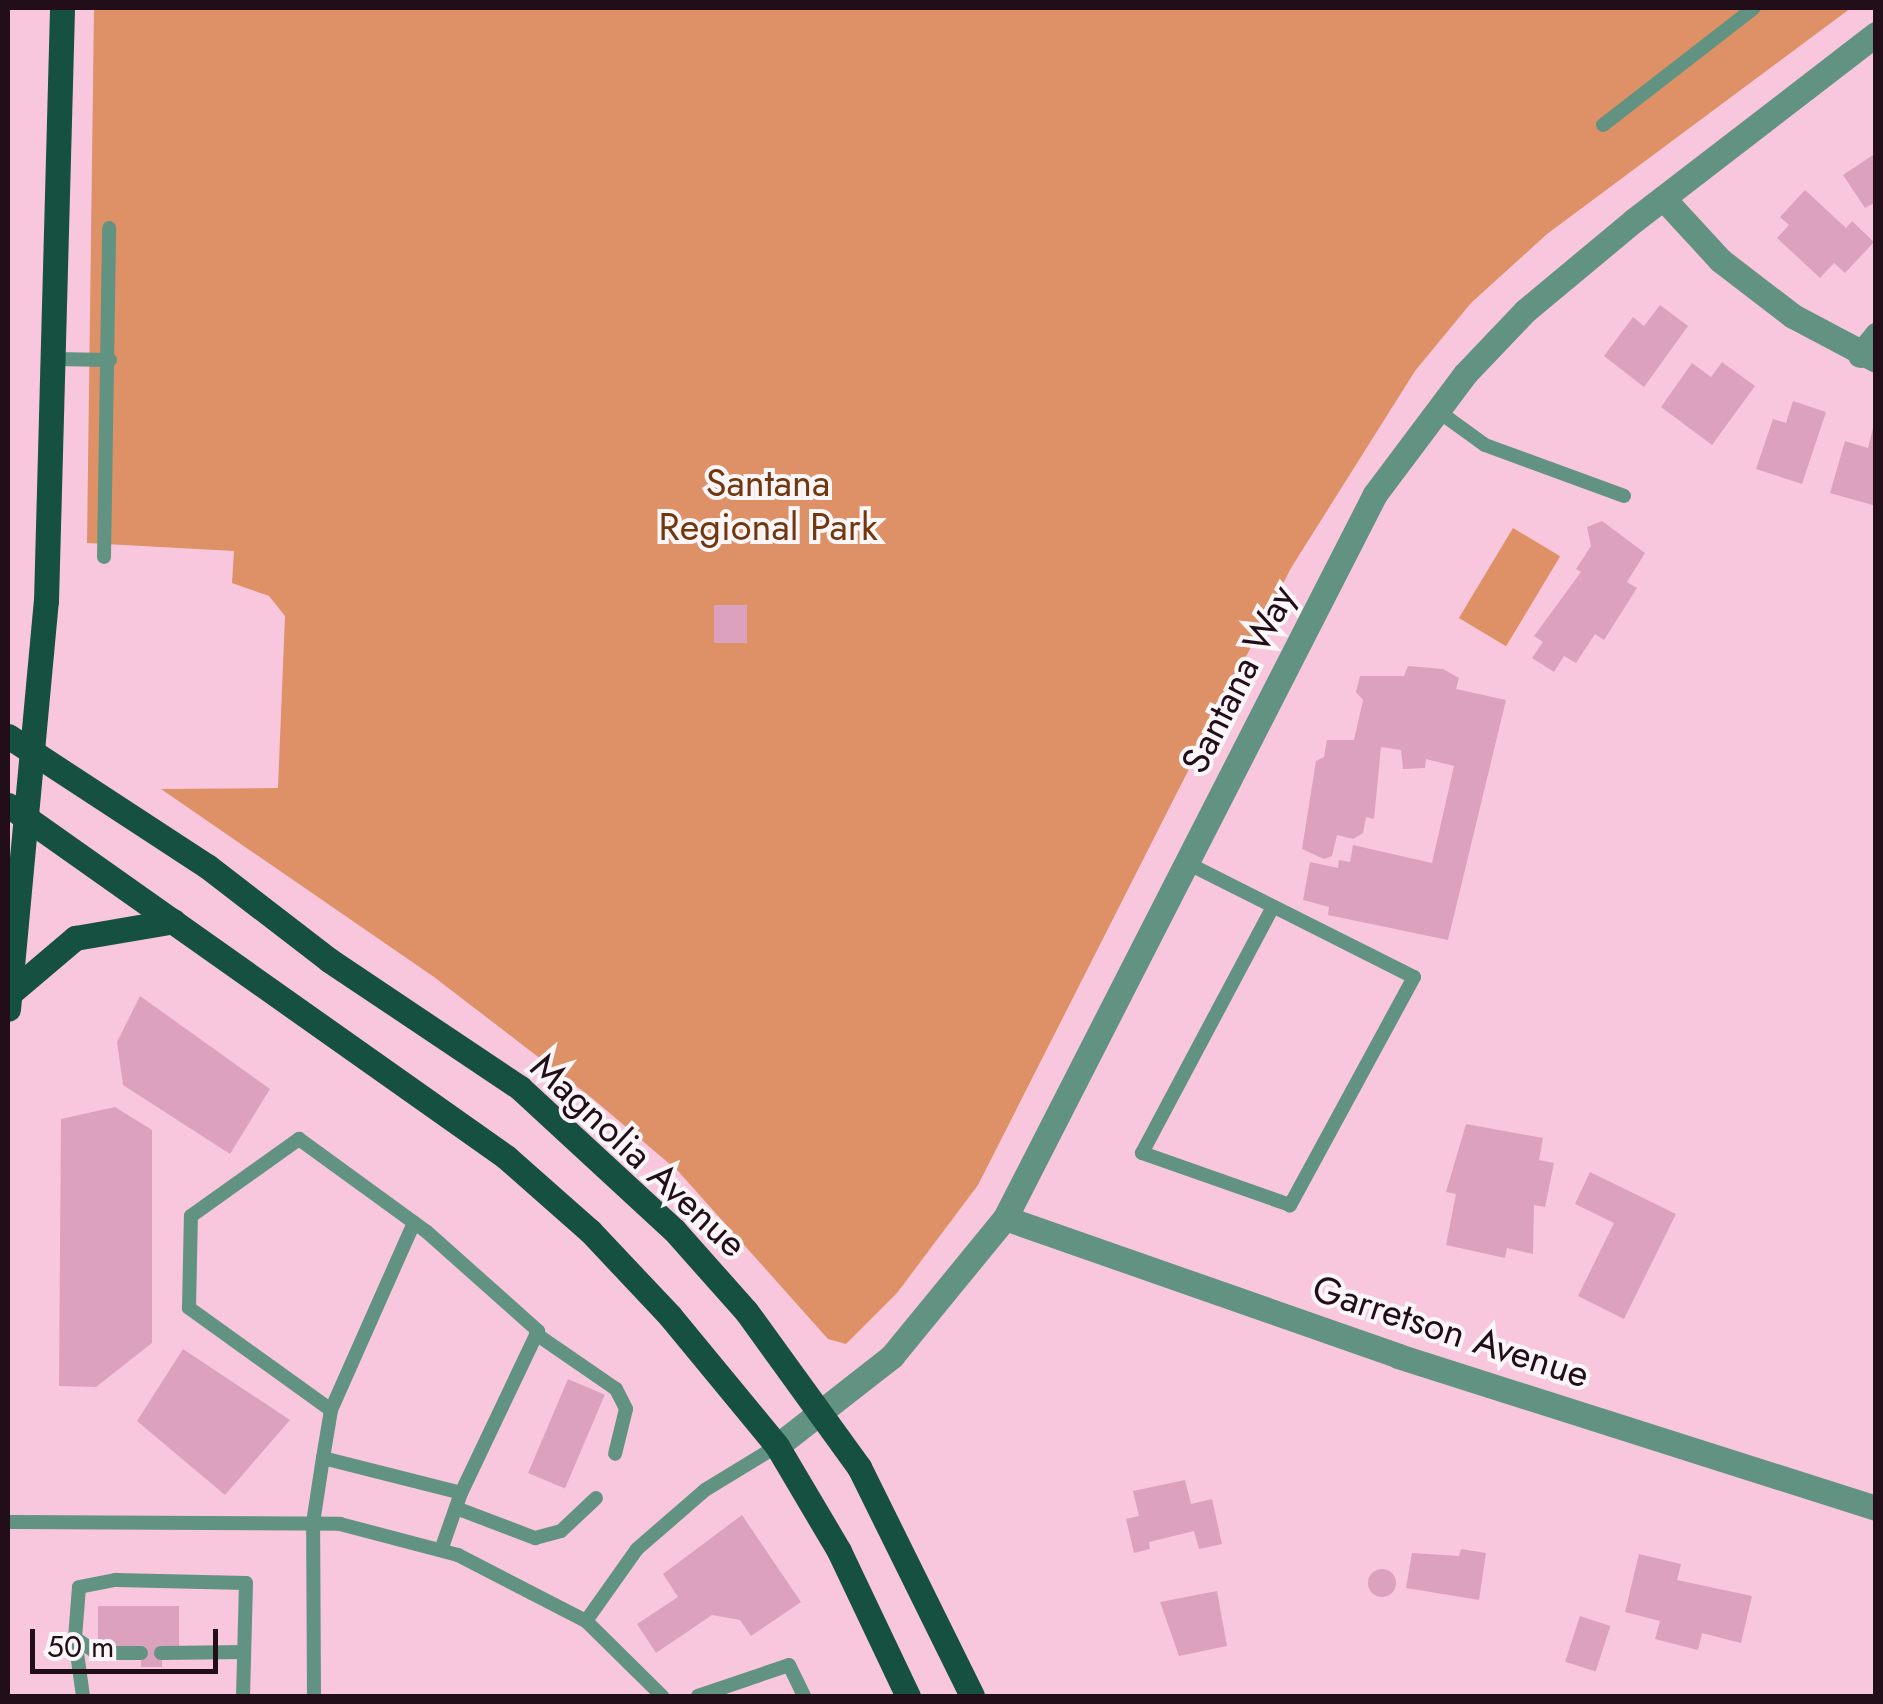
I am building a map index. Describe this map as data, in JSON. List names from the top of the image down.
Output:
{
  "streets": {
    "main road": ["Magnolia Avenue"],
    "street": ["Santana Way", "Garretson Avenue"]
  },
  "crossings": [
    ["Santana Way", "Magnolia Avenue"],
    ["Santana Way", "Garretson Avenue"]
  ],
  "parks": ["Santana Regional Park"],
  "scale_bar": "50 m"
}
